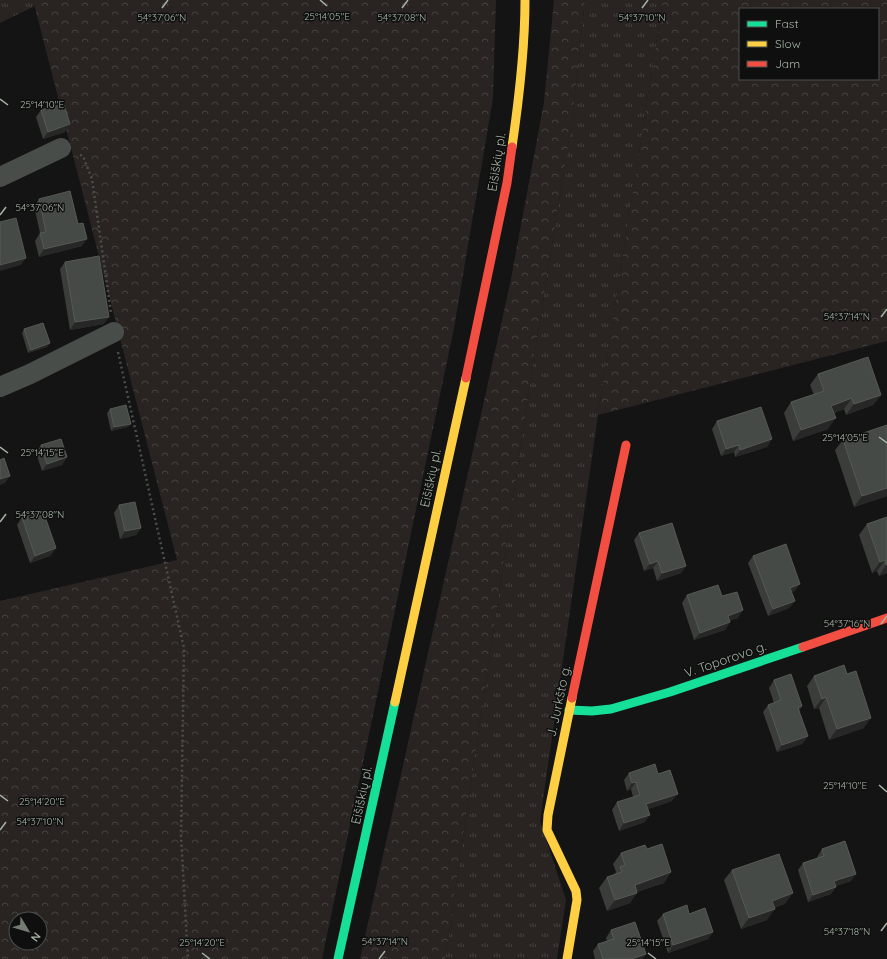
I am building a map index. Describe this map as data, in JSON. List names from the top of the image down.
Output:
{
  "streets": {
    "main road": ["Eišiškių pl.", "V. Toporovo g.", "J. Jurkšto g."]
  },
  "crossings": [
    ["V. Toporovo g.", "J. Jurkšto g."]
  ],
  "legend": ["Fast", "Slow", "Jam"],
  "north": "bottom right",
  "coordinates": [
    "25°14'05\"E",
    "54°37'10\"N",
    "54°37'06\"N",
    "54°37'08\"N",
    "25°14'10\"E",
    "54°37'14\"N",
    "25°14'15\"E",
    "54°37'16\"N",
    "25°14'20\"E",
    "54°37'18\"N"
  ]
}
